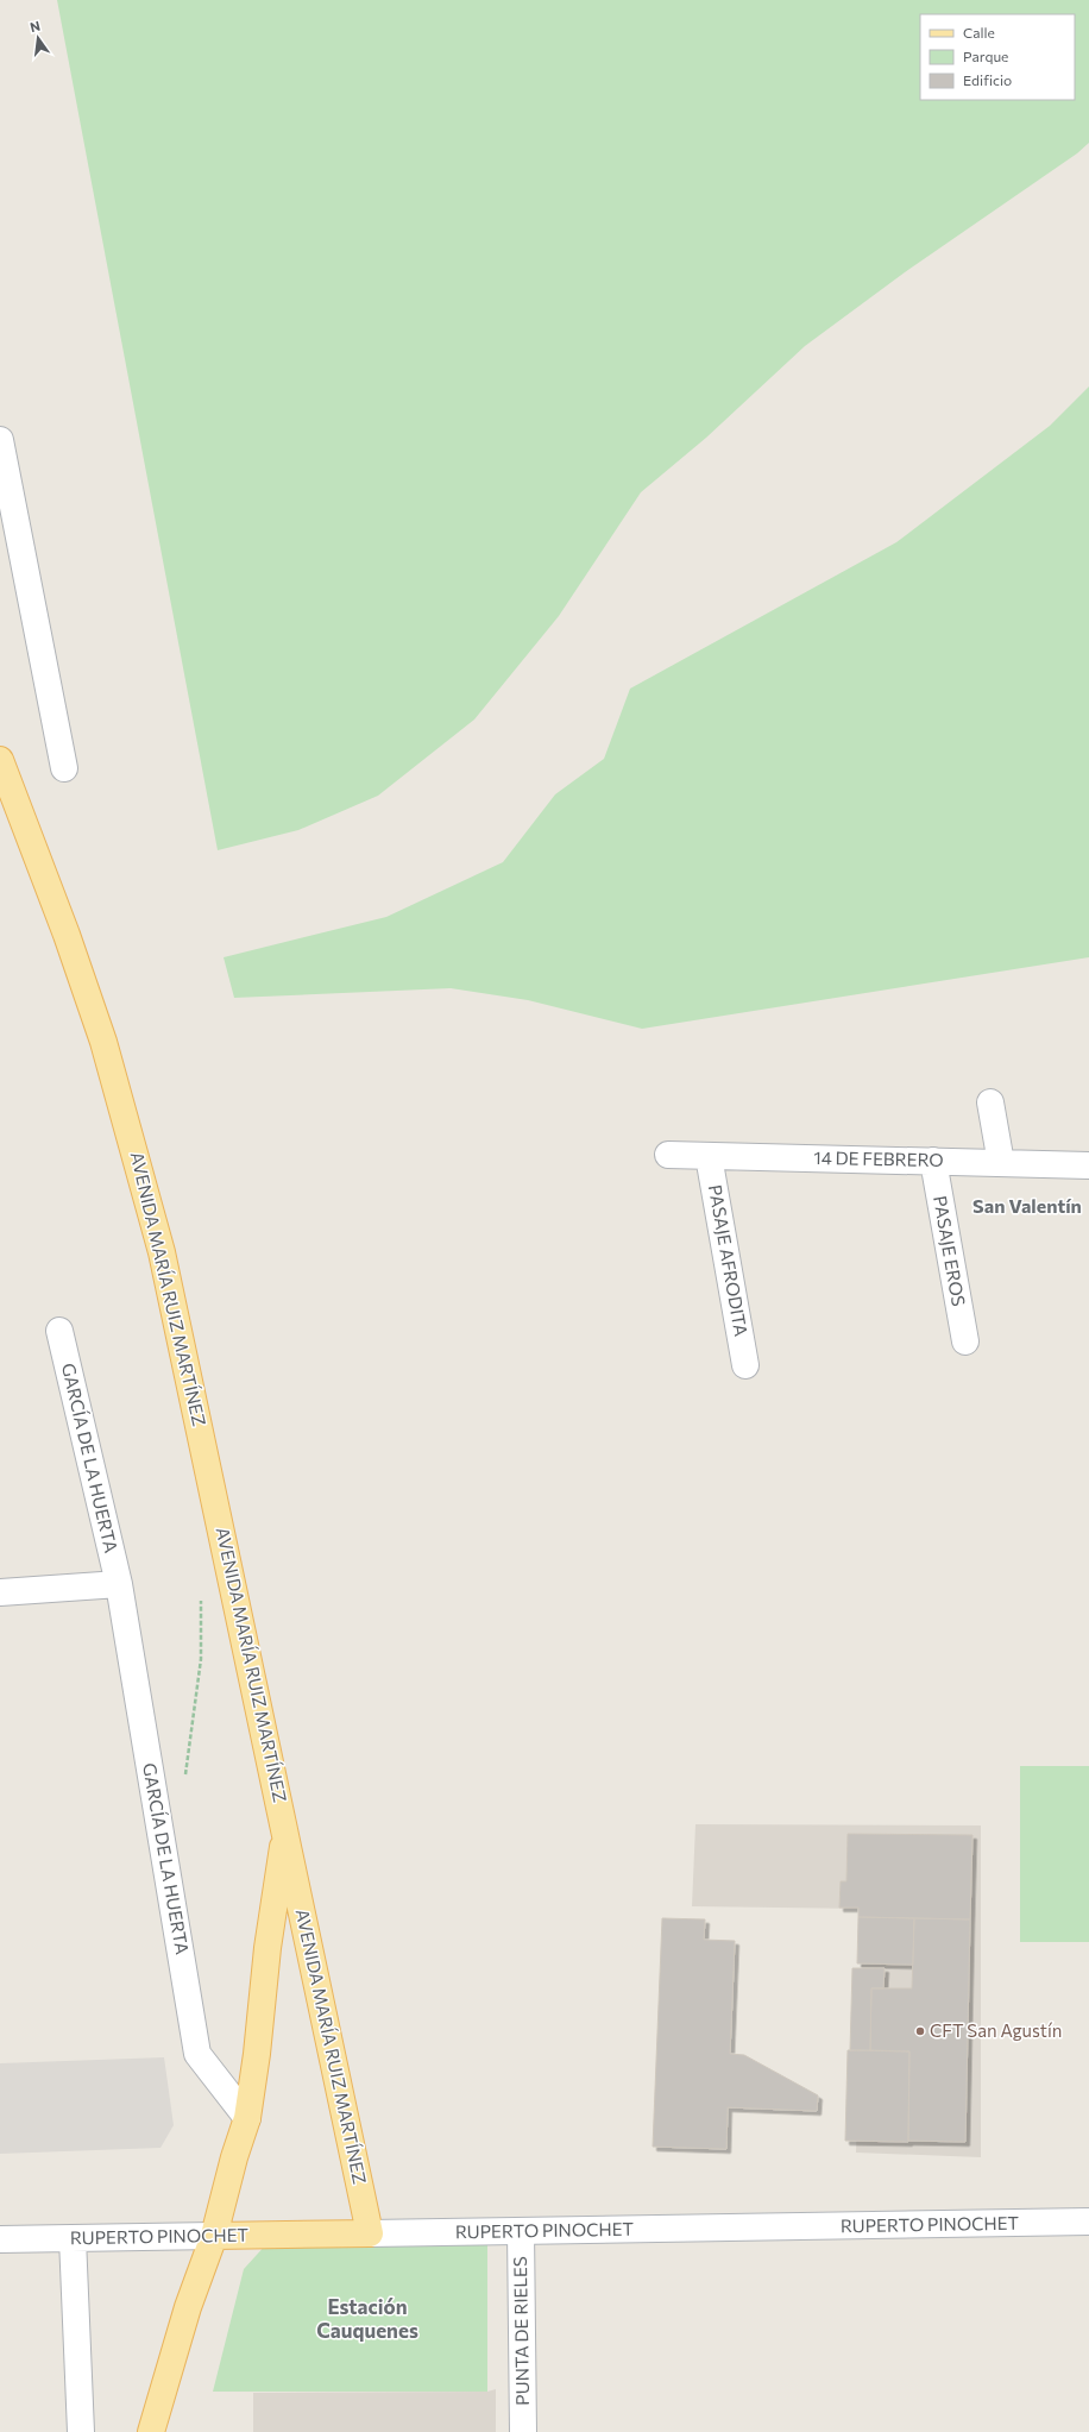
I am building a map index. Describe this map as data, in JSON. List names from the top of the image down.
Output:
{
  "streets": {
    "main road": ["AVENIDA MARÍA RUIZ MARTÍNEZ", "RUPERTO PINOCHET"],
    "street": [
      "14 DE FEBRERO",
      "PASAJE EROS",
      "PASAJE AFRODITA",
      "GARCÍA DE LA HUERTA",
      "PUNTA DE RIELES"
    ]
  },
  "crossings": [
    ["14 DE FEBRERO", "PASAJE EROS"],
    ["14 DE FEBRERO", "PASAJE AFRODITA"],
    ["AVENIDA MARÍA RUIZ MARTÍNEZ", "GARCÍA DE LA HUERTA"],
    ["AVENIDA MARÍA RUIZ MARTÍNEZ", "RUPERTO PINOCHET"],
    ["RUPERTO PINOCHET", "PUNTA DE RIELES"]
  ],
  "districts": ["San Valentín", "Estación Cauquenes"],
  "places": ["CFT San Agustín"],
  "legend": ["Calle", "Parque", "Edificio"],
  "north": "top"
}
